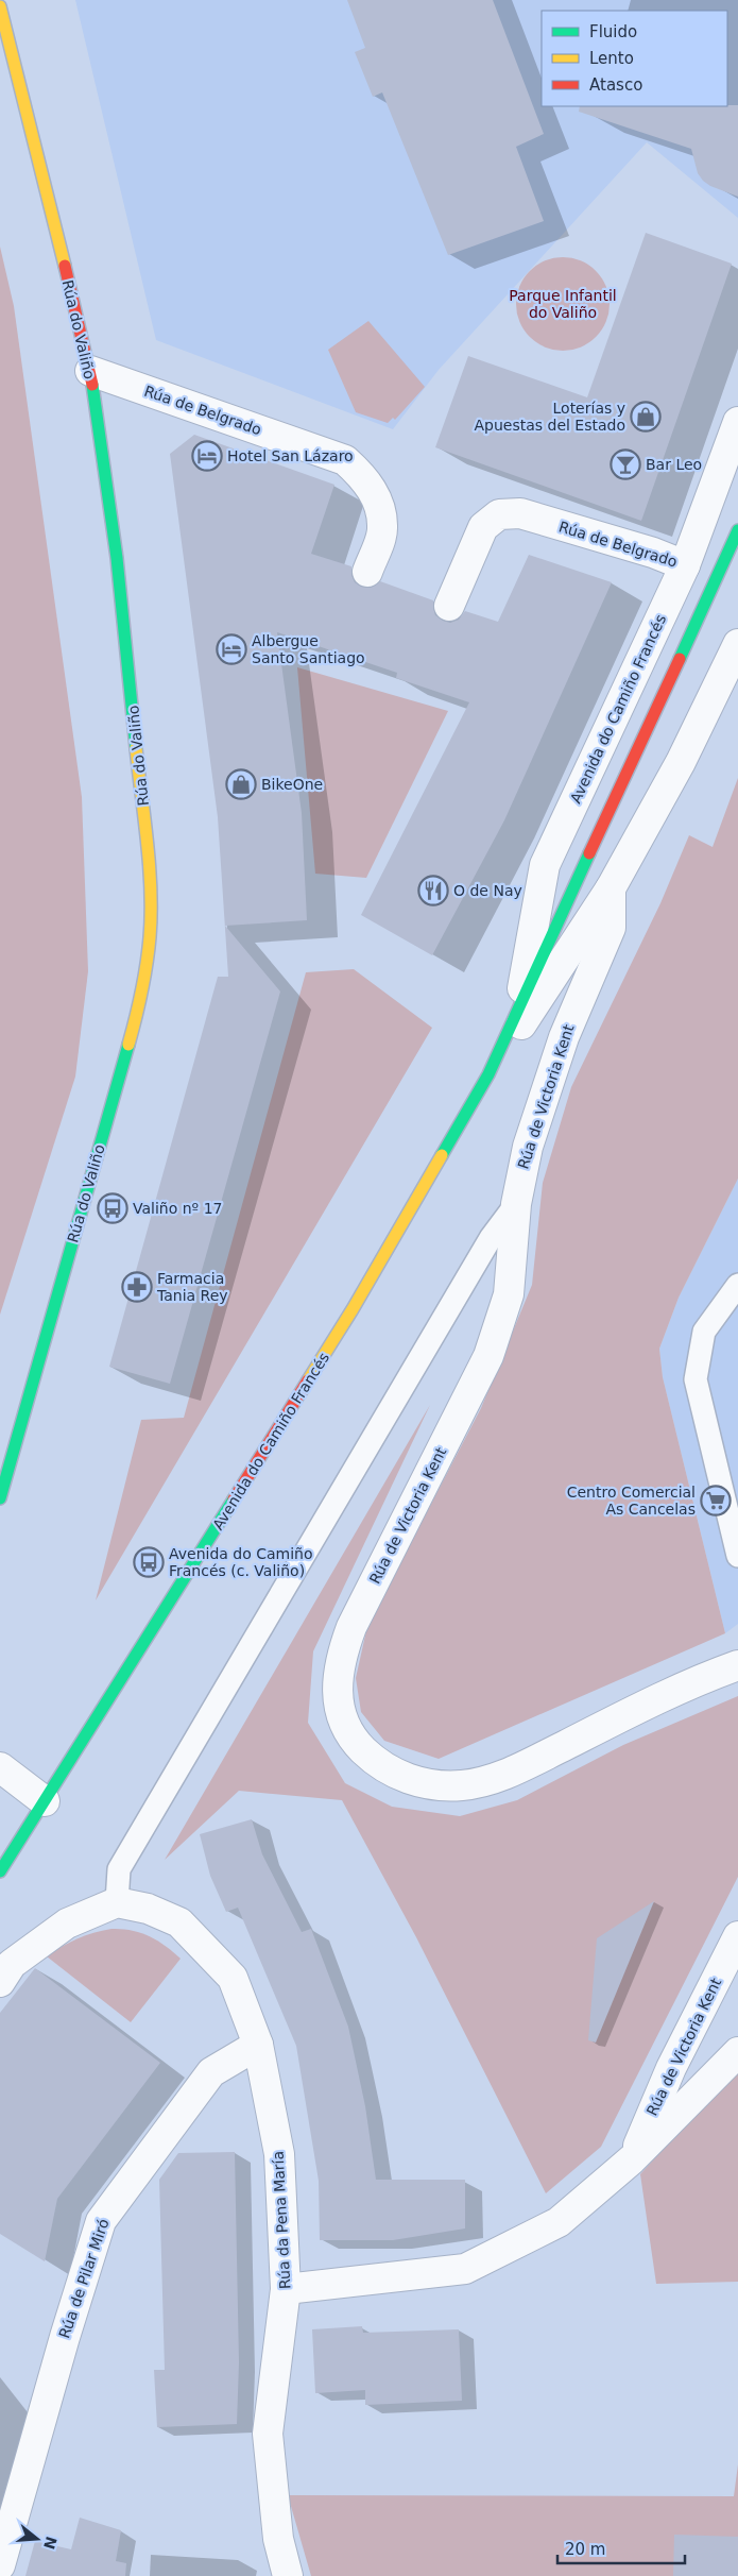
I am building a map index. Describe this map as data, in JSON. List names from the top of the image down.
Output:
{
  "streets": {
    "main road": ["Rúa do Valiño", "Avenida do Camiño Francés"],
    "street": [
      "Rúa de Belgrado",
      "Rúa de Victoria Kent",
      "Rúa da Pena María",
      "Rúa de Pilar Miró"
    ]
  },
  "crossings": [
    ["Rúa do Valiño", "Rúa de Belgrado"],
    ["Rúa de Belgrado", "Avenida do Camiño Francés"],
    ["Avenida do Camiño Francés", "Rúa de Victoria Kent"],
    ["Rúa da Pena María", "Rúa de Pilar Miró"]
  ],
  "parks": ["Parque Infantil do Valiño"],
  "places": {
    "shop": ["Loterías y Apuestas del Estado", "BikeOne"],
    "hotel": ["Hotel San Lázaro", "Albergue Santo Santiago"],
    "bar": ["Bar Leo"],
    "restaurant": ["O de Nay"],
    "bus stop": ["Valiño nº 17", "Avenida do Camiño Francés (c. Valiño)"],
    "pharmacy": ["Farmacia Tania Rey"],
    "supermarket": ["Centro Comercial As Cancelas"]
  },
  "legend": ["Fluido", "Lento", "Atasco"],
  "scale_bar": "20 m",
  "north": "right"
}
